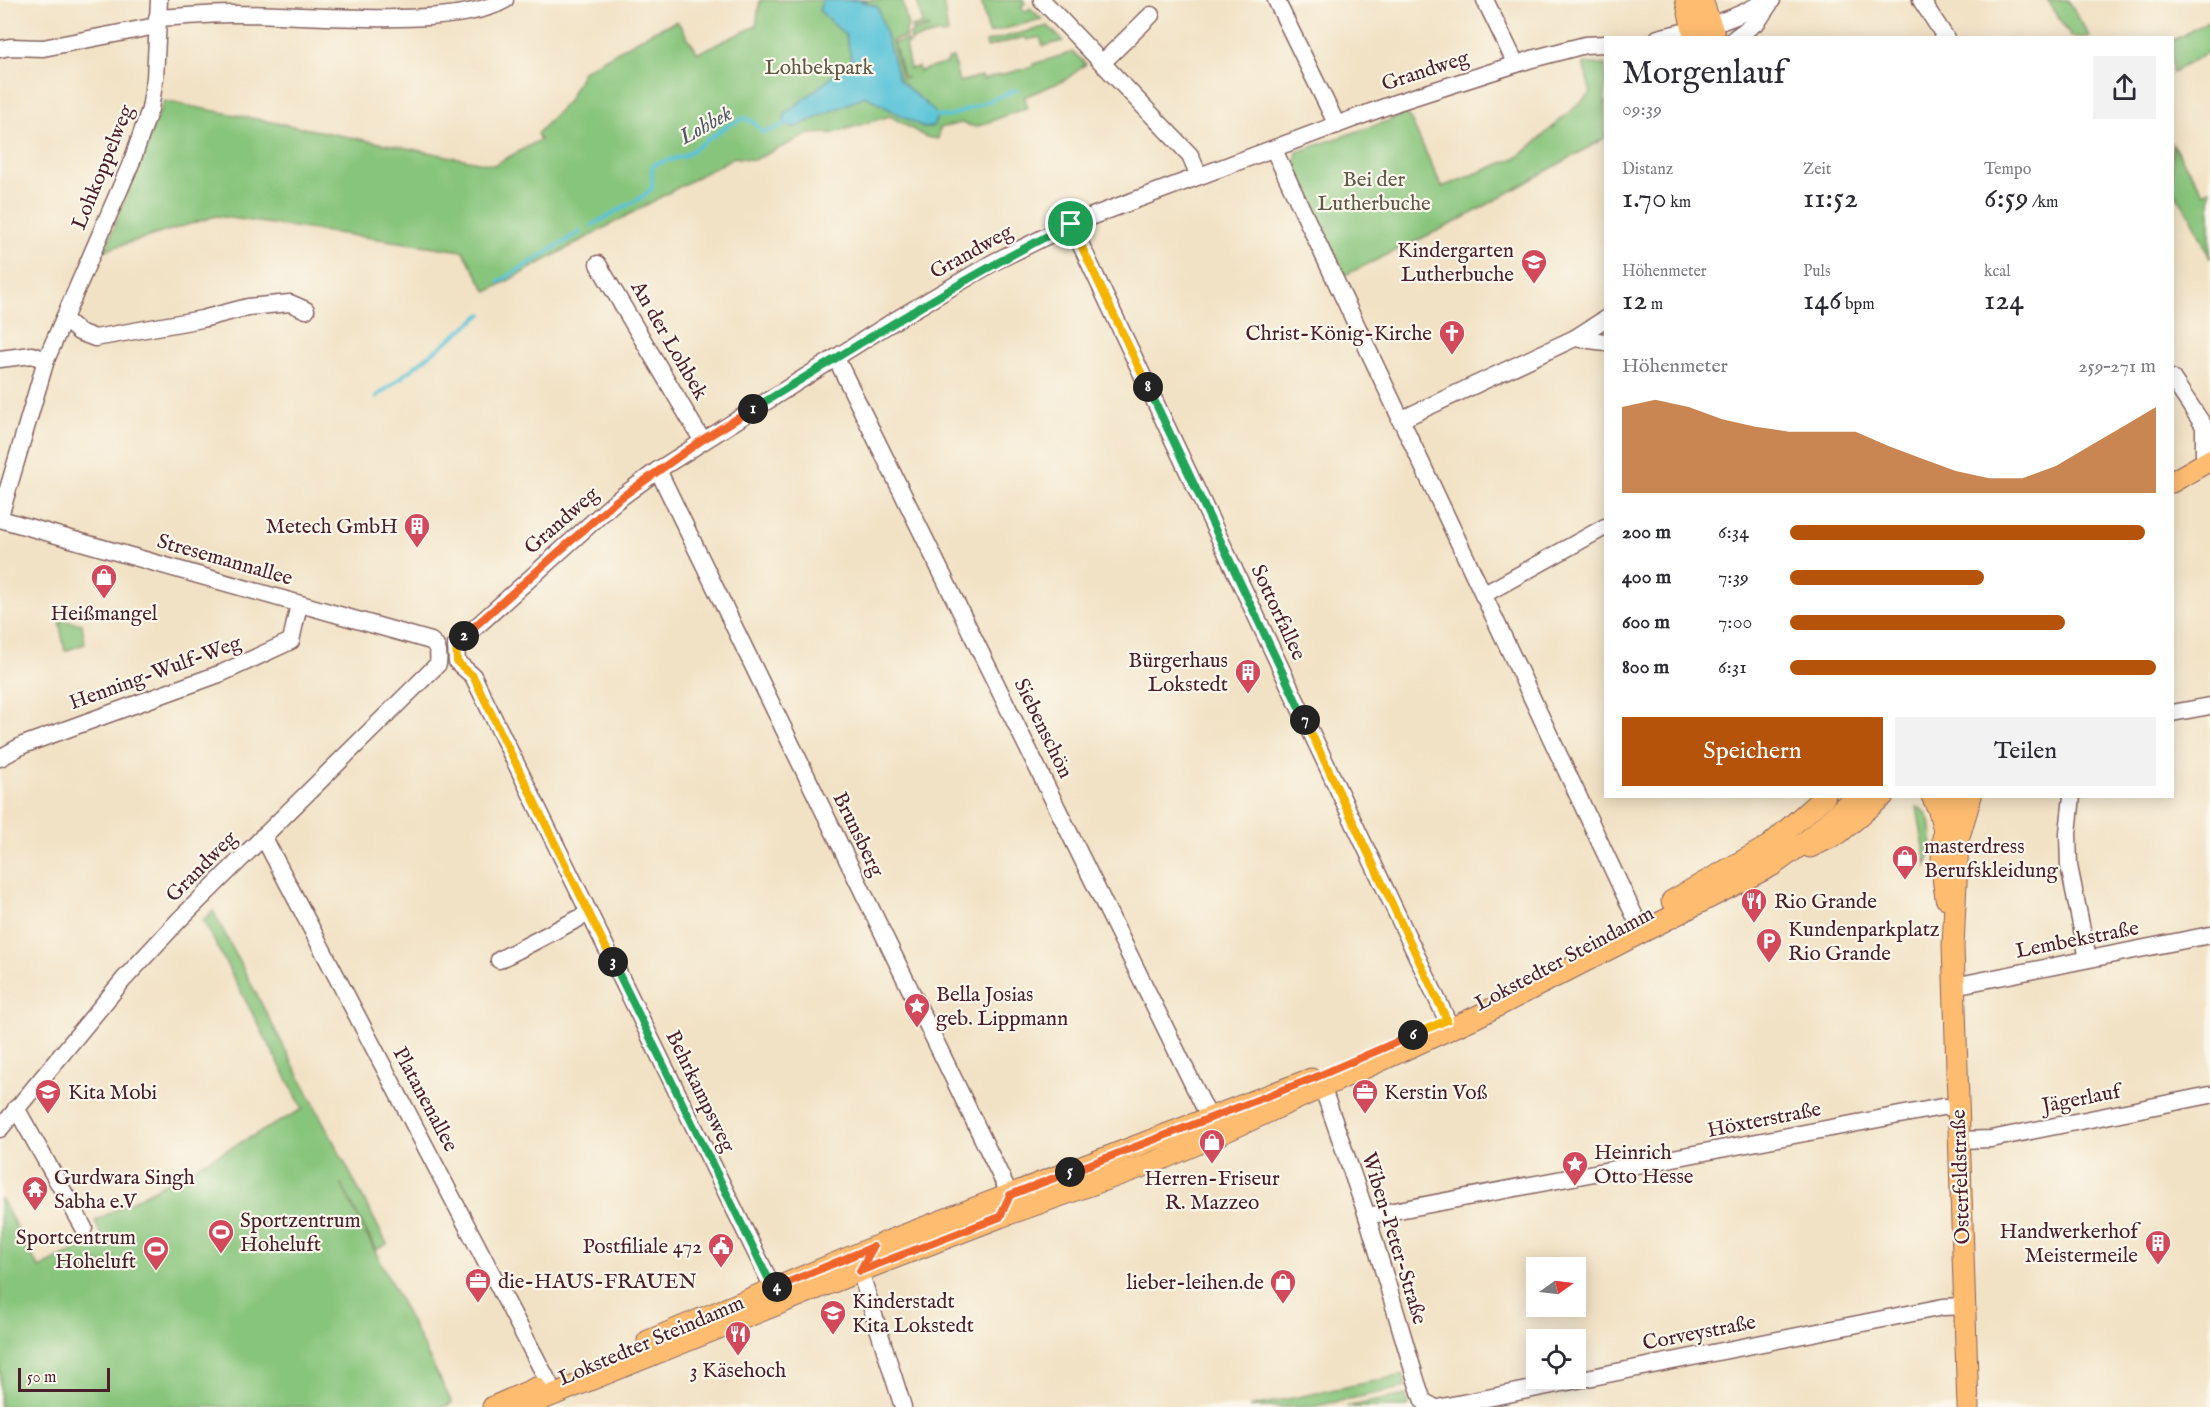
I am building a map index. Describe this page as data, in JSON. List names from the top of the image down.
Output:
{
  "streets": {
    "main road": ["Lokstedter Steindamm", "Osterfeldstraße"],
    "street": [
      "Grandweg",
      "Lohkoppelweg",
      "An der Lohbek",
      "Stresemannallee",
      "Sottorfallee",
      "Henning-Wulf-Weg",
      "Siebenschön",
      "Brunsberg",
      "Lembekstraße",
      "Behrkampsweg",
      "Jägerlauf",
      "Platanenallee",
      "Höxterstraße",
      "Wiben-Peter-Straße",
      "Corveystraße"
    ]
  },
  "crossings": [
    ["Grandweg", "An der Lohbek"],
    ["Grandweg", "Stresemannallee"],
    ["Grandweg", "Sottorfallee"],
    ["Grandweg", "Siebenschön"],
    ["Grandweg", "Brunsberg"],
    ["Grandweg", "Behrkampsweg"],
    ["Grandweg", "Platanenallee"],
    ["Lohkoppelweg", "Stresemannallee"],
    ["Stresemannallee", "Henning-Wulf-Weg"],
    ["Sottorfallee", "Lokstedter Steindamm"],
    ["Siebenschön", "Lokstedter Steindamm"],
    ["Brunsberg", "Lokstedter Steindamm"],
    ["Lembekstraße", "Osterfeldstraße"],
    ["Lokstedter Steindamm", "Behrkampsweg"],
    ["Lokstedter Steindamm", "Platanenallee"],
    ["Lokstedter Steindamm", "Wiben-Peter-Straße"],
    ["Jägerlauf", "Osterfeldstraße"],
    ["Höxterstraße", "Osterfeldstraße"],
    ["Höxterstraße", "Wiben-Peter-Straße"],
    ["Osterfeldstraße", "Corveystraße"]
  ],
  "water": ["Lohbek"],
  "parks": ["Lohbekpark", "Bei der Lutherbuche"],
  "places": {
    "school or university": ["Kindergarten Lutherbuche", "Kita Mobi", "Kinderstadt Kita Lokstedt"],
    "church": ["Christ-König-Kirche"],
    "building": ["Metech GmbH", "Bürgerhaus Lokstedt", "Handwerkerhof Meistermeile"],
    "shop": [
      "Heißmangel",
      "masterdress Berufskleidung",
      "Herren-Friseur R. Mazzeo",
      "lieber-leihen.de"
    ],
    "restaurant": ["Rio Grande", "3 Käsehoch"],
    "parking": ["Kundenparkplatz Rio Grande"],
    "place": ["Bella Josias geb. Lippmann", "Heinrich Otto Hesse"],
    "office": ["Kerstin Voß", "die-HAUS-FRAUEN"],
    "temple": ["Gurdwara Singh Sabha e.V"],
    "sports": ["Sportzentrum Hoheluft", "Sportcentrum Hoheluft"],
    "public building": ["Postfiliale 472"]
  },
  "scale_bar": "50 m",
  "north": "right",
  "page": {
    "heading": ["Morgenlauf", "09:39"],
    "stats": [
      ["Distanz", "1.70 km"],
      ["Zeit", "11:52"],
      ["Tempo", "6:59 /km"],
      ["Höhenmeter", "12 m"],
      ["Puls", "146 bpm"],
      ["kcal", "124"]
    ],
    "chart": ["Höhenmeter", "259–271 m"],
    "pins": [
      "8",
      "1",
      "2",
      "7",
      "3",
      "6",
      "5",
      "4"
    ],
    "list": [
      {
        "name": "200 m",
        "note": "6:34"
      },
      {
        "name": "400 m",
        "note": "7:39"
      },
      {
        "name": "600 m",
        "note": "7:00"
      },
      {
        "name": "800 m",
        "note": "6:31"
      }
    ],
    "buttons": ["Speichern", "Teilen"],
    "scale": "50 m"
  }
}
